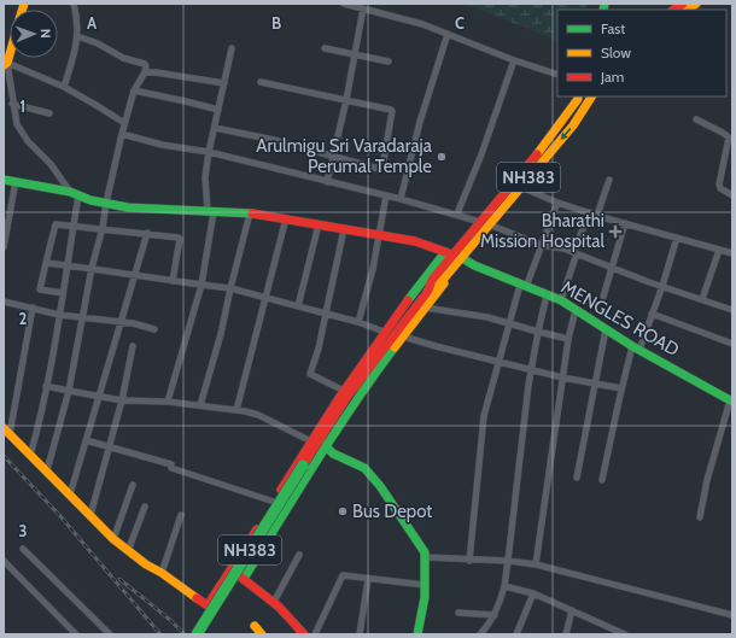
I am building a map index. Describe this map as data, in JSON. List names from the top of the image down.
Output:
{
  "streets": {
    "main road": ["NH383", "MENGLES ROAD"]
  },
  "crossings": [
    ["NH383", "MENGLES ROAD"]
  ],
  "places": {
    "other": ["Arulmigu Sri Varadaraja Perumal Temple", "Bus Depot"],
    "health": ["Bharathi Mission Hospital"]
  },
  "legend": ["Fast", "Slow", "Jam"],
  "north": "right",
  "grid": {
    "columns": ["A", "B", "C"],
    "rows": ["1", "2", "3"]
  }
}
